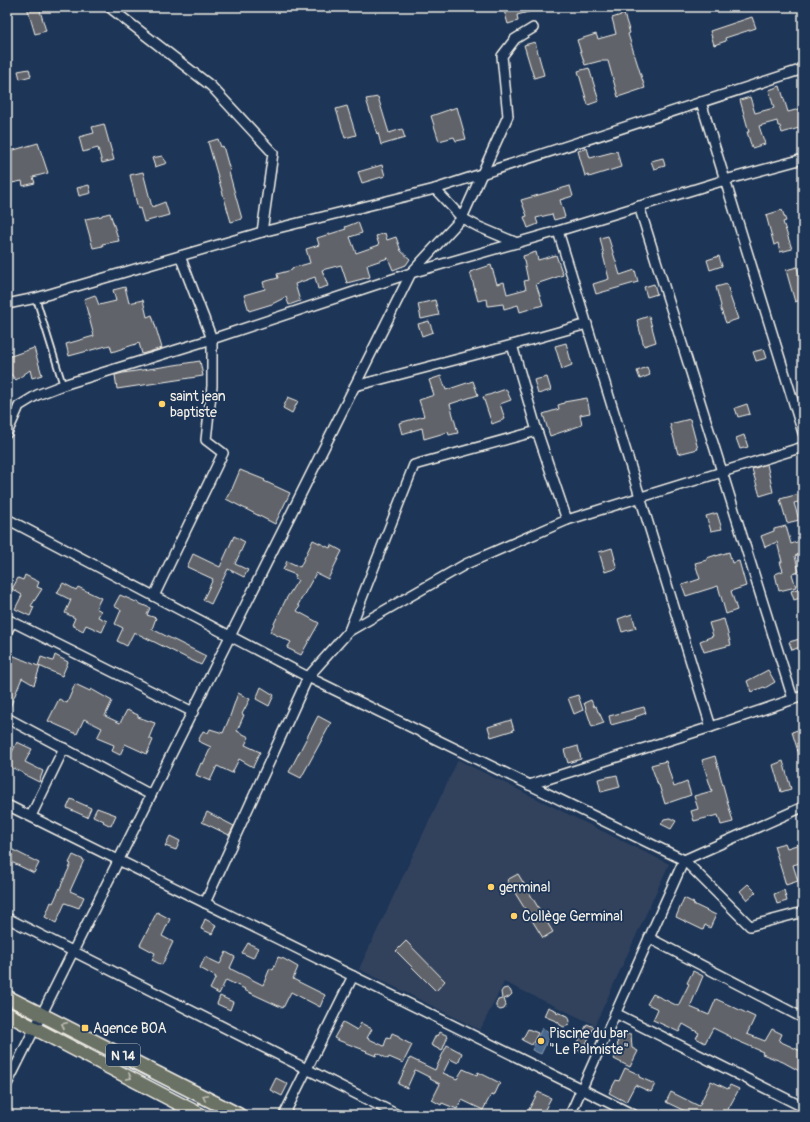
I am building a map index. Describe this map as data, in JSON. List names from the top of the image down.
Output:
{
  "streets": {
    "main road": ["N 14"]
  },
  "places": {
    "other": [
      "saint jean baptiste",
      "germinal",
      "Collège Germinal",
      "Piscine du bar \"Le Palmiste\""
    ],
    "transit": ["Agence BOA"]
  }
}
